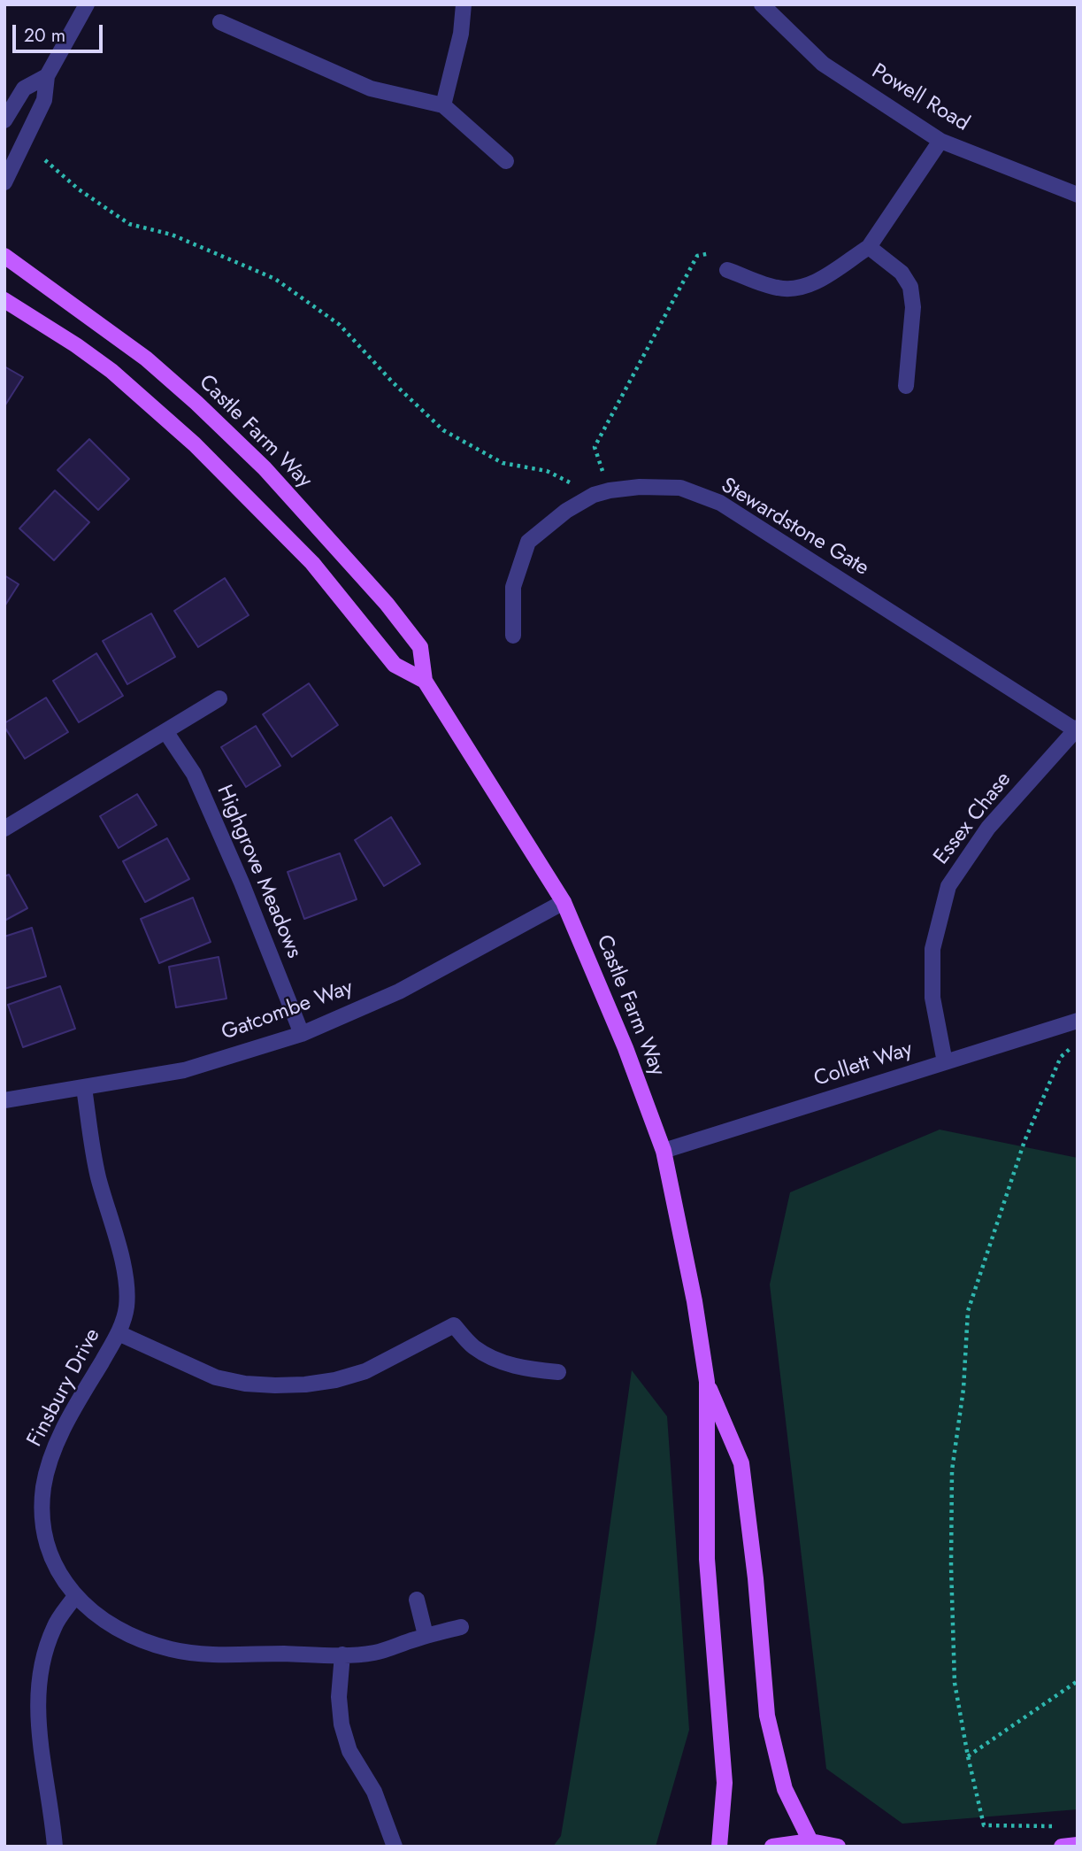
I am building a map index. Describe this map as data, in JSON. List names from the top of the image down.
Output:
{
  "streets": {
    "main road": ["Castle Farm Way"],
    "street": [
      "Powell Road",
      "Stewardstone Gate",
      "Essex Chase",
      "Highgrove Meadows",
      "Gatcombe Way",
      "Collett Way",
      "Finsbury Drive"
    ]
  },
  "crossings": [
    ["Castle Farm Way", "Gatcombe Way"],
    ["Castle Farm Way", "Collett Way"],
    ["Stewardstone Gate", "Essex Chase"],
    ["Essex Chase", "Collett Way"],
    ["Highgrove Meadows", "Gatcombe Way"],
    ["Gatcombe Way", "Finsbury Drive"]
  ],
  "scale_bar": "20 m"
}
